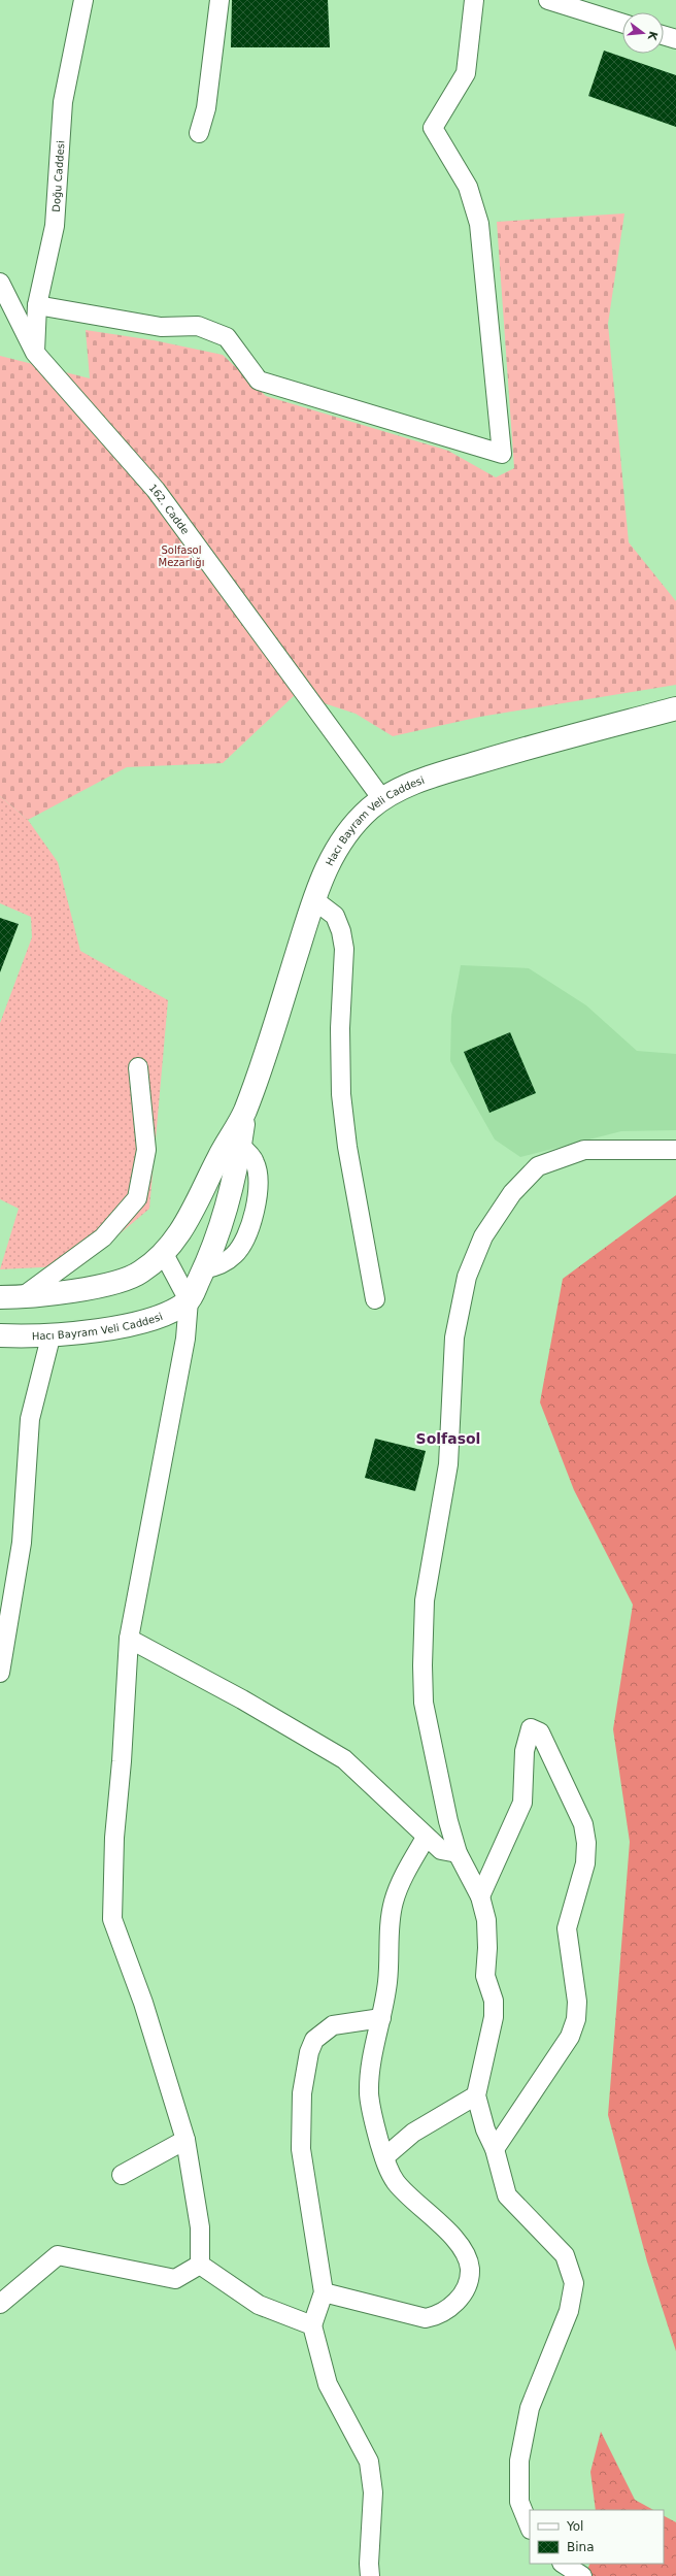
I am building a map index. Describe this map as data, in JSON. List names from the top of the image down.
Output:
{
  "streets": {
    "main road": ["Hacı Bayram Veli Caddesi"],
    "street": ["Doğu Caddesi", "162. Cadde"]
  },
  "crossings": [
    ["Doğu Caddesi", "162. Cadde"],
    ["162. Cadde", "Hacı Bayram Veli Caddesi"]
  ],
  "districts": ["Solfasol"],
  "parks": ["Solfasol Mezarlığı"],
  "legend": ["Yol", "Bina"],
  "north": "right"
}
